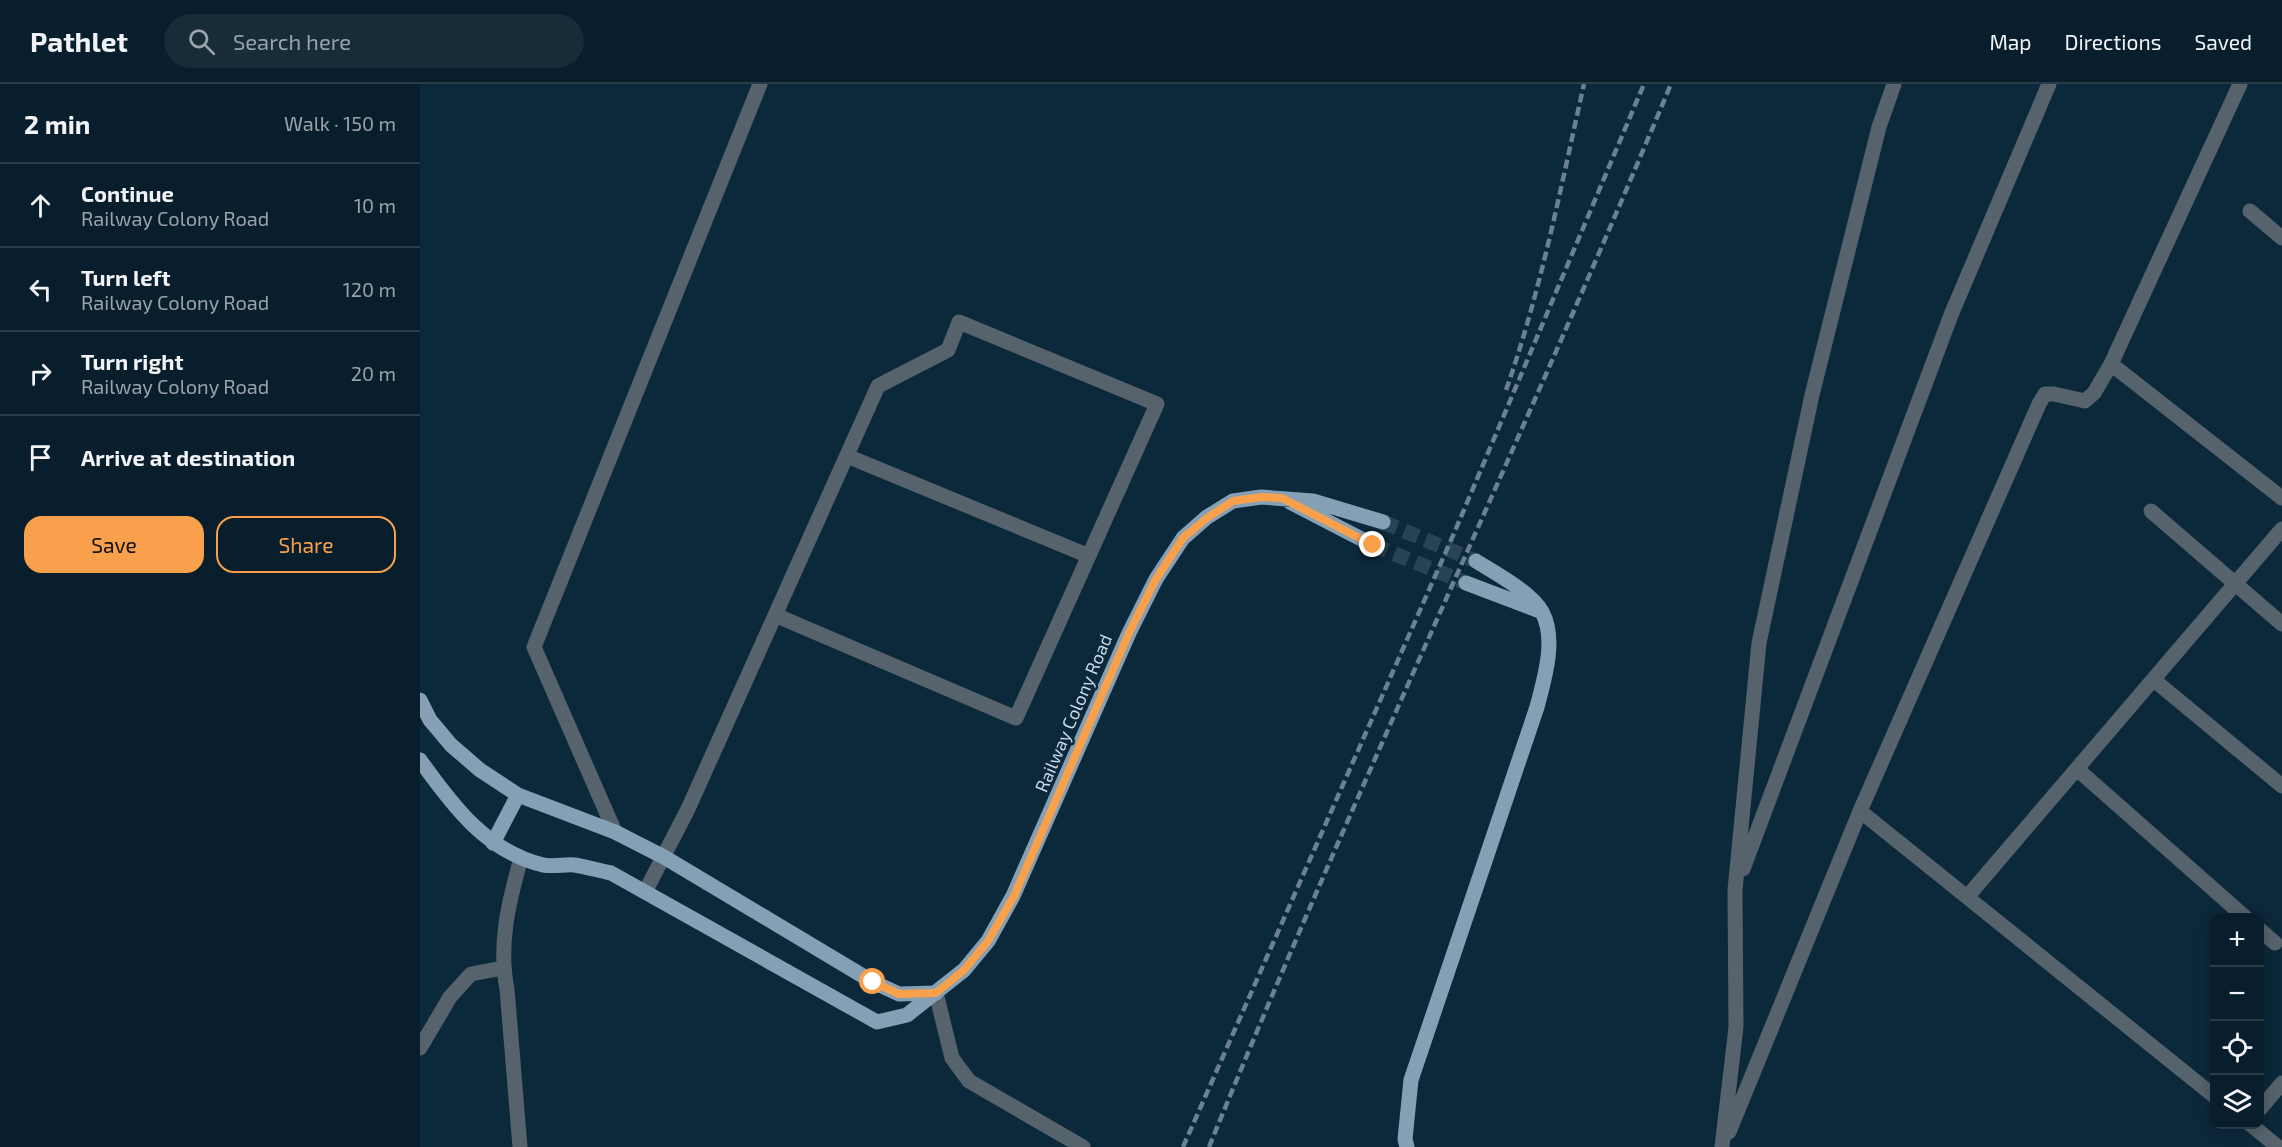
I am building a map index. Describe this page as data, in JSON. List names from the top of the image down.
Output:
{
  "streets": {
    "main road": ["Railway Colony Road"]
  },
  "page": {
    "header": "Pathlet",
    "search": "Search here",
    "nav": ["Map", "Directions", "Saved"],
    "heading": ["2 min", "Walk · 150 m"],
    "list": [
      ["Continue", "Railway Colony Road", "10 m"],
      ["Turn left", "Railway Colony Road", "120 m"],
      ["Turn right", "Railway Colony Road", "20 m"],
      "Arrive at destination"
    ],
    "buttons": ["Save", "Share"],
    "map_buttons": ["+", "−"]
  }
}
